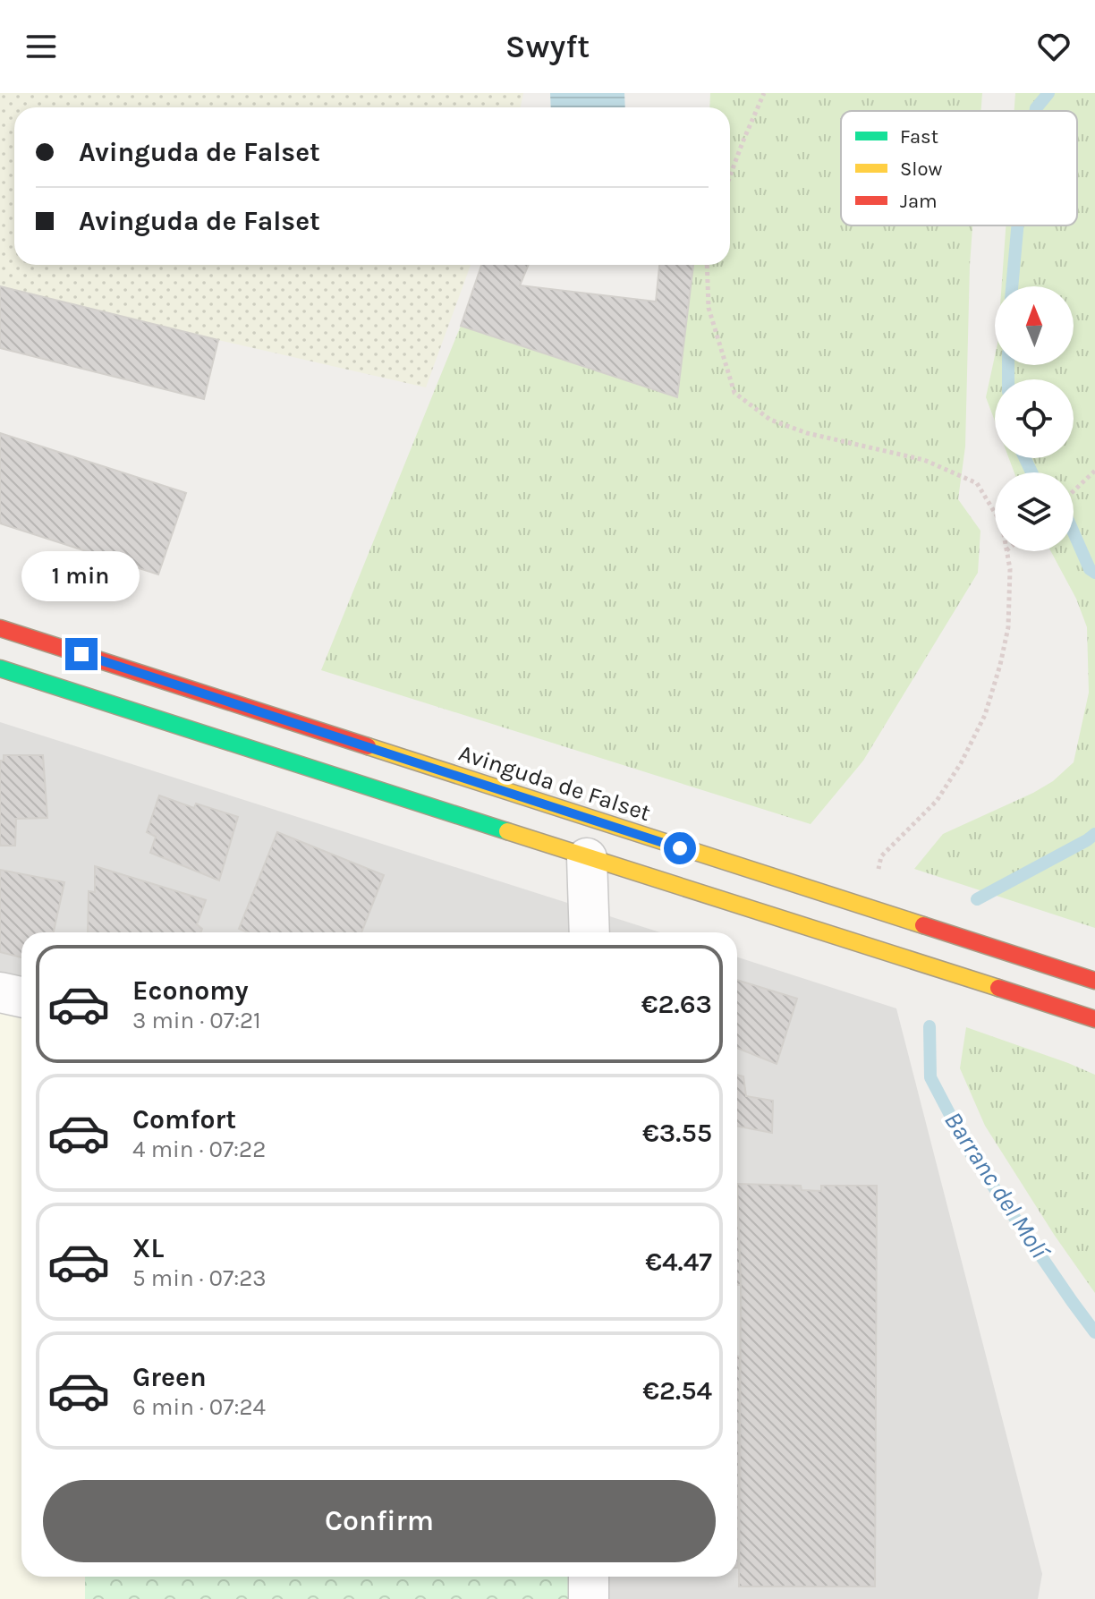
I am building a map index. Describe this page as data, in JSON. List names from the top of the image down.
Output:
{
  "streets": {
    "main road": ["Avinguda de Falset"]
  },
  "water": ["Barranc del Molí"],
  "legend": ["Fast", "Slow", "Jam"],
  "north": "top",
  "page": {
    "header": "Swyft",
    "banner": ["Avinguda de Falset", "Avinguda de Falset"],
    "bubble": "1 min",
    "list": [
      {
        "name": "Economy",
        "note": "3 min · 07:21",
        "value": "€2.63"
      },
      {
        "name": "Comfort",
        "note": "4 min · 07:22",
        "value": "€3.55"
      },
      {
        "name": "XL",
        "note": "5 min · 07:23",
        "value": "€4.47"
      },
      {
        "name": "Green",
        "note": "6 min · 07:24",
        "value": "€2.54"
      }
    ],
    "buttons": "Confirm"
  }
}
